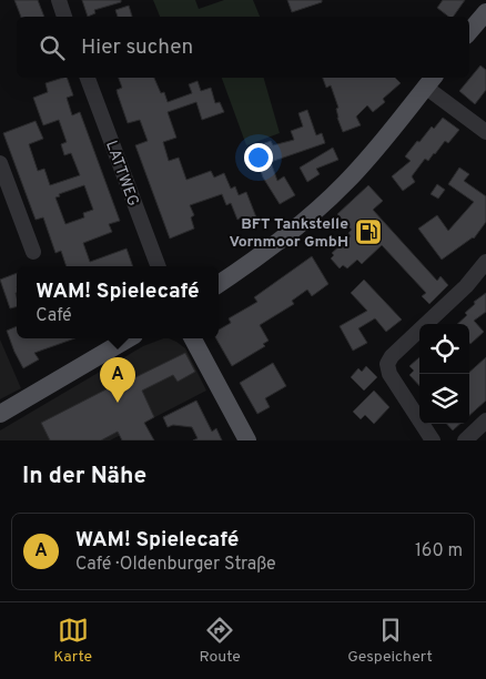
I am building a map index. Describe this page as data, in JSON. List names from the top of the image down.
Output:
{
  "streets": {
    "street": ["LATTWEG"]
  },
  "places": {
    "fuel station": ["BFT Tankstelle Vornmoor GmbH"]
  },
  "page": {
    "search": "Hier suchen",
    "popup": ["WAM! Spielecafé", "Café"],
    "pins": "A",
    "heading": "In der Nähe",
    "list": [
      {
        "mark": "A",
        "name": "WAM! Spielecafé",
        "note": "Café · Oldenburger Straße",
        "value": "160 m"
      }
    ],
    "nav": ["Karte", "Route", "Gespeichert"]
  }
}
